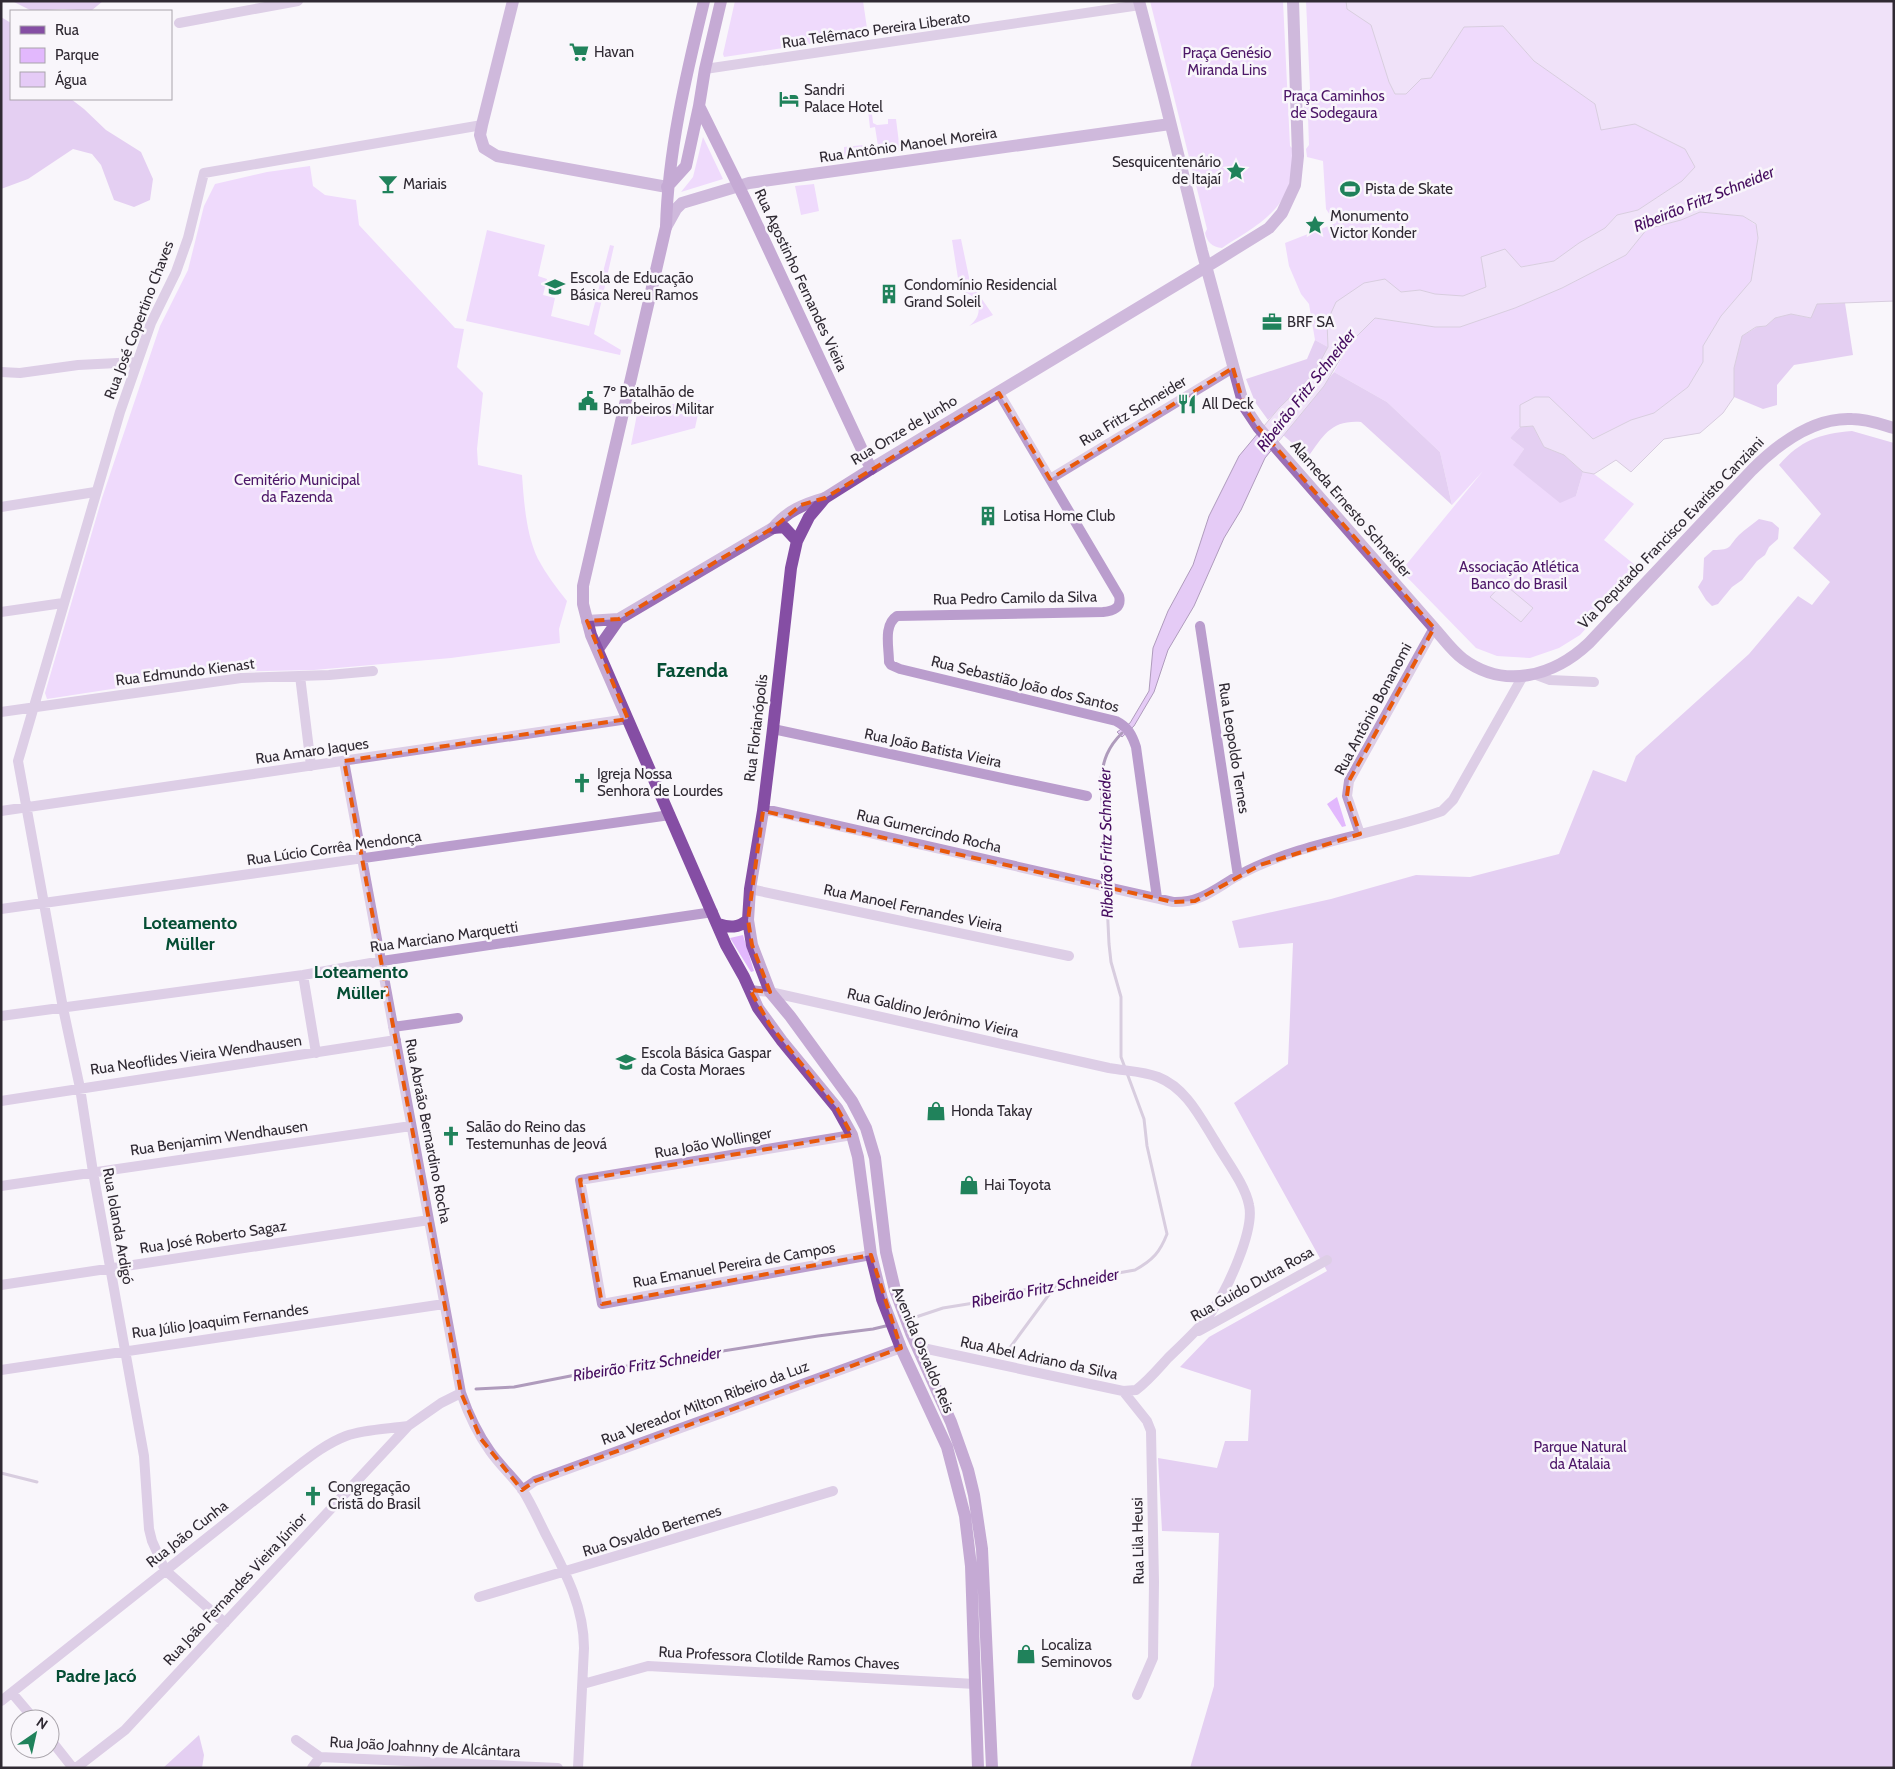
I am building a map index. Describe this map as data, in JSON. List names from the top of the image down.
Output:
{
  "streets": {
    "main road": [
      "Rua Antônio Manoel Moreira",
      "Rua Agostinho Fernandes Vieira",
      "Rua Onze de Junho",
      "Alameda Ernesto Schneider",
      "Via Deputado Francisco Evaristo Canziani",
      "Rua Florianópolis",
      "Avenida Osvaldo Reis"
    ],
    "street": [
      "Rua Telêmaco Pereira Liberato",
      "Rua José Copertino Chaves",
      "Rua Fritz Schneider",
      "Rua Pedro Camilo da Silva",
      "Rua Edmundo Kienast",
      "Rua Sebastião João dos Santos",
      "Rua Antônio Bonanomi",
      "Rua João Batista Vieira",
      "Rua Leopoldo Ternes",
      "Rua Amaro Jaques",
      "Rua Gumercindo Rocha",
      "Rua Lúcio Corrêa Mendonça",
      "Rua Manoel Fernandes Vieira",
      "Rua Marciano Marquetti",
      "Rua Galdino Jerônimo Vieira",
      "Rua Neoflides Vieira Wendhausen",
      "Rua Abraão Bernardino Rocha",
      "Rua Benjamim Wendhausen",
      "Rua João Wollinger",
      "Rua Iolanda Ardigó",
      "Rua José Roberto Sagaz",
      "Rua Emanuel Pereira de Campos",
      "Rua Guido Dutra Rosa",
      "Rua Júlio Joaquim Fernandes",
      "Rua Abel Adriano da Silva",
      "Rua Vereador Milton Ribeiro da Luz",
      "Rua Osvaldo Bertemes",
      "Rua João Cunha",
      "Rua Lila Heusi",
      "Rua João Fernandes Vieira Júnior",
      "Rua Professora Clotilde Ramos Chaves",
      "Rua João Joahnny de Alcântara"
    ]
  },
  "crossings": [
    ["Rua Telêmaco Pereira Liberato", "Alameda Ernesto Schneider"],
    ["Rua Antônio Manoel Moreira", "Rua Agostinho Fernandes Vieira"],
    ["Rua Antônio Manoel Moreira", "Alameda Ernesto Schneider"],
    ["Rua Antônio Manoel Moreira", "Avenida Osvaldo Reis"],
    ["Rua Agostinho Fernandes Vieira", "Rua Onze de Junho"],
    ["Rua José Copertino Chaves", "Rua Edmundo Kienast"],
    ["Rua José Copertino Chaves", "Rua Amaro Jaques"],
    ["Rua José Copertino Chaves", "Rua Iolanda Ardigó"],
    ["Rua Fritz Schneider", "Alameda Ernesto Schneider"],
    ["Rua Fritz Schneider", "Rua Pedro Camilo da Silva"],
    ["Rua Onze de Junho", "Alameda Ernesto Schneider"],
    ["Rua Onze de Junho", "Rua Pedro Camilo da Silva"],
    ["Rua Onze de Junho", "Rua Florianópolis"],
    ["Rua Onze de Junho", "Avenida Osvaldo Reis"],
    ["Alameda Ernesto Schneider", "Via Deputado Francisco Evaristo Canziani"],
    ["Alameda Ernesto Schneider", "Rua Antônio Bonanomi"],
    ["Alameda Ernesto Schneider", "Rua Gumercindo Rocha"],
    ["Via Deputado Francisco Evaristo Canziani", "Rua Gumercindo Rocha"],
    ["Rua Pedro Camilo da Silva", "Rua Sebastião João dos Santos"],
    ["Rua Sebastião João dos Santos", "Rua Gumercindo Rocha"],
    ["Rua Antônio Bonanomi", "Rua Gumercindo Rocha"],
    ["Rua Florianópolis", "Rua João Batista Vieira"],
    ["Rua Florianópolis", "Rua Gumercindo Rocha"],
    ["Rua Florianópolis", "Rua Manoel Fernandes Vieira"],
    ["Rua Florianópolis", "Avenida Osvaldo Reis"],
    ["Rua Leopoldo Ternes", "Rua Gumercindo Rocha"],
    ["Rua Amaro Jaques", "Rua Abraão Bernardino Rocha"],
    ["Rua Amaro Jaques", "Rua Iolanda Ardigó"],
    ["Rua Amaro Jaques", "Avenida Osvaldo Reis"],
    ["Rua Lúcio Corrêa Mendonça", "Rua Abraão Bernardino Rocha"],
    ["Rua Lúcio Corrêa Mendonça", "Rua Iolanda Ardigó"],
    ["Rua Lúcio Corrêa Mendonça", "Avenida Osvaldo Reis"],
    ["Rua Marciano Marquetti", "Rua Abraão Bernardino Rocha"],
    ["Rua Marciano Marquetti", "Rua Iolanda Ardigó"],
    ["Rua Marciano Marquetti", "Avenida Osvaldo Reis"],
    ["Rua Galdino Jerônimo Vieira", "Avenida Osvaldo Reis"],
    ["Rua Galdino Jerônimo Vieira", "Rua Abel Adriano da Silva"],
    ["Rua Neoflides Vieira Wendhausen", "Rua Abraão Bernardino Rocha"],
    ["Rua Neoflides Vieira Wendhausen", "Rua Iolanda Ardigó"],
    ["Rua Abraão Bernardino Rocha", "Rua Benjamim Wendhausen"],
    ["Rua Abraão Bernardino Rocha", "Rua José Roberto Sagaz"],
    ["Rua Abraão Bernardino Rocha", "Rua Júlio Joaquim Fernandes"],
    ["Rua Abraão Bernardino Rocha", "Rua Vereador Milton Ribeiro da Luz"],
    ["Rua Abraão Bernardino Rocha", "Rua Osvaldo Bertemes"],
    ["Rua Abraão Bernardino Rocha", "Rua João Fernandes Vieira Júnior"],
    ["Rua Abraão Bernardino Rocha", "Rua Professora Clotilde Ramos Chaves"],
    ["Rua Benjamim Wendhausen", "Rua Iolanda Ardigó"],
    ["Rua João Wollinger", "Rua Emanuel Pereira de Campos"],
    ["Rua João Wollinger", "Avenida Osvaldo Reis"],
    ["Rua Iolanda Ardigó", "Rua José Roberto Sagaz"],
    ["Rua Iolanda Ardigó", "Rua Júlio Joaquim Fernandes"],
    ["Rua Iolanda Ardigó", "Rua João Cunha"],
    ["Rua Iolanda Ardigó", "Rua João Fernandes Vieira Júnior"],
    ["Rua Emanuel Pereira de Campos", "Avenida Osvaldo Reis"],
    ["Rua Guido Dutra Rosa", "Rua Abel Adriano da Silva"],
    ["Avenida Osvaldo Reis", "Rua Abel Adriano da Silva"],
    ["Avenida Osvaldo Reis", "Rua Vereador Milton Ribeiro da Luz"],
    ["Avenida Osvaldo Reis", "Rua Professora Clotilde Ramos Chaves"],
    ["Rua Abel Adriano da Silva", "Rua Lila Heusi"],
    ["Rua João Cunha", "Rua João Fernandes Vieira Júnior"]
  ],
  "districts": [
    "Fazenda",
    "Loteamento Müller",
    "Loteamento Müller",
    "Padre Jacó"
  ],
  "water": ["Ribeirão Fritz Schneider"],
  "parks": [
    "Praça Genésio Miranda Lins",
    "Praça Caminhos de Sodegaura",
    "Cemitério Municipal da Fazenda",
    "Associação Atlética Banco do Brasil",
    "Parque Natural da Atalaia"
  ],
  "places": {
    "supermarket": ["Havan"],
    "hotel": ["Sandri Palace Hotel"],
    "place": ["Sesquicentenário de Itajaí", "Monumento Victor Konder"],
    "bar": ["Mariais"],
    "sports": ["Pista de Skate"],
    "school or university": ["Escola de Educação Básica Nereu Ramos", "Escola Básica Gaspar da Costa Moraes"],
    "building": ["Condomínio Residencial Grand Soleil", "Lotisa Home Club"],
    "office": ["BRF SA"],
    "public building": ["7º Batalhão de Bombeiros Militar"],
    "restaurant": ["All Deck"],
    "church": ["Igreja Nossa Senhora de Lourdes", "Salão do Reino das Testemunhas de Jeová", "Congregação Cristã do Brasil"],
    "shop": ["Honda Takay", "Hai Toyota", "Localiza Seminovos"]
  },
  "legend": ["Rua", "Parque", "Água"],
  "north": "top right"
}
